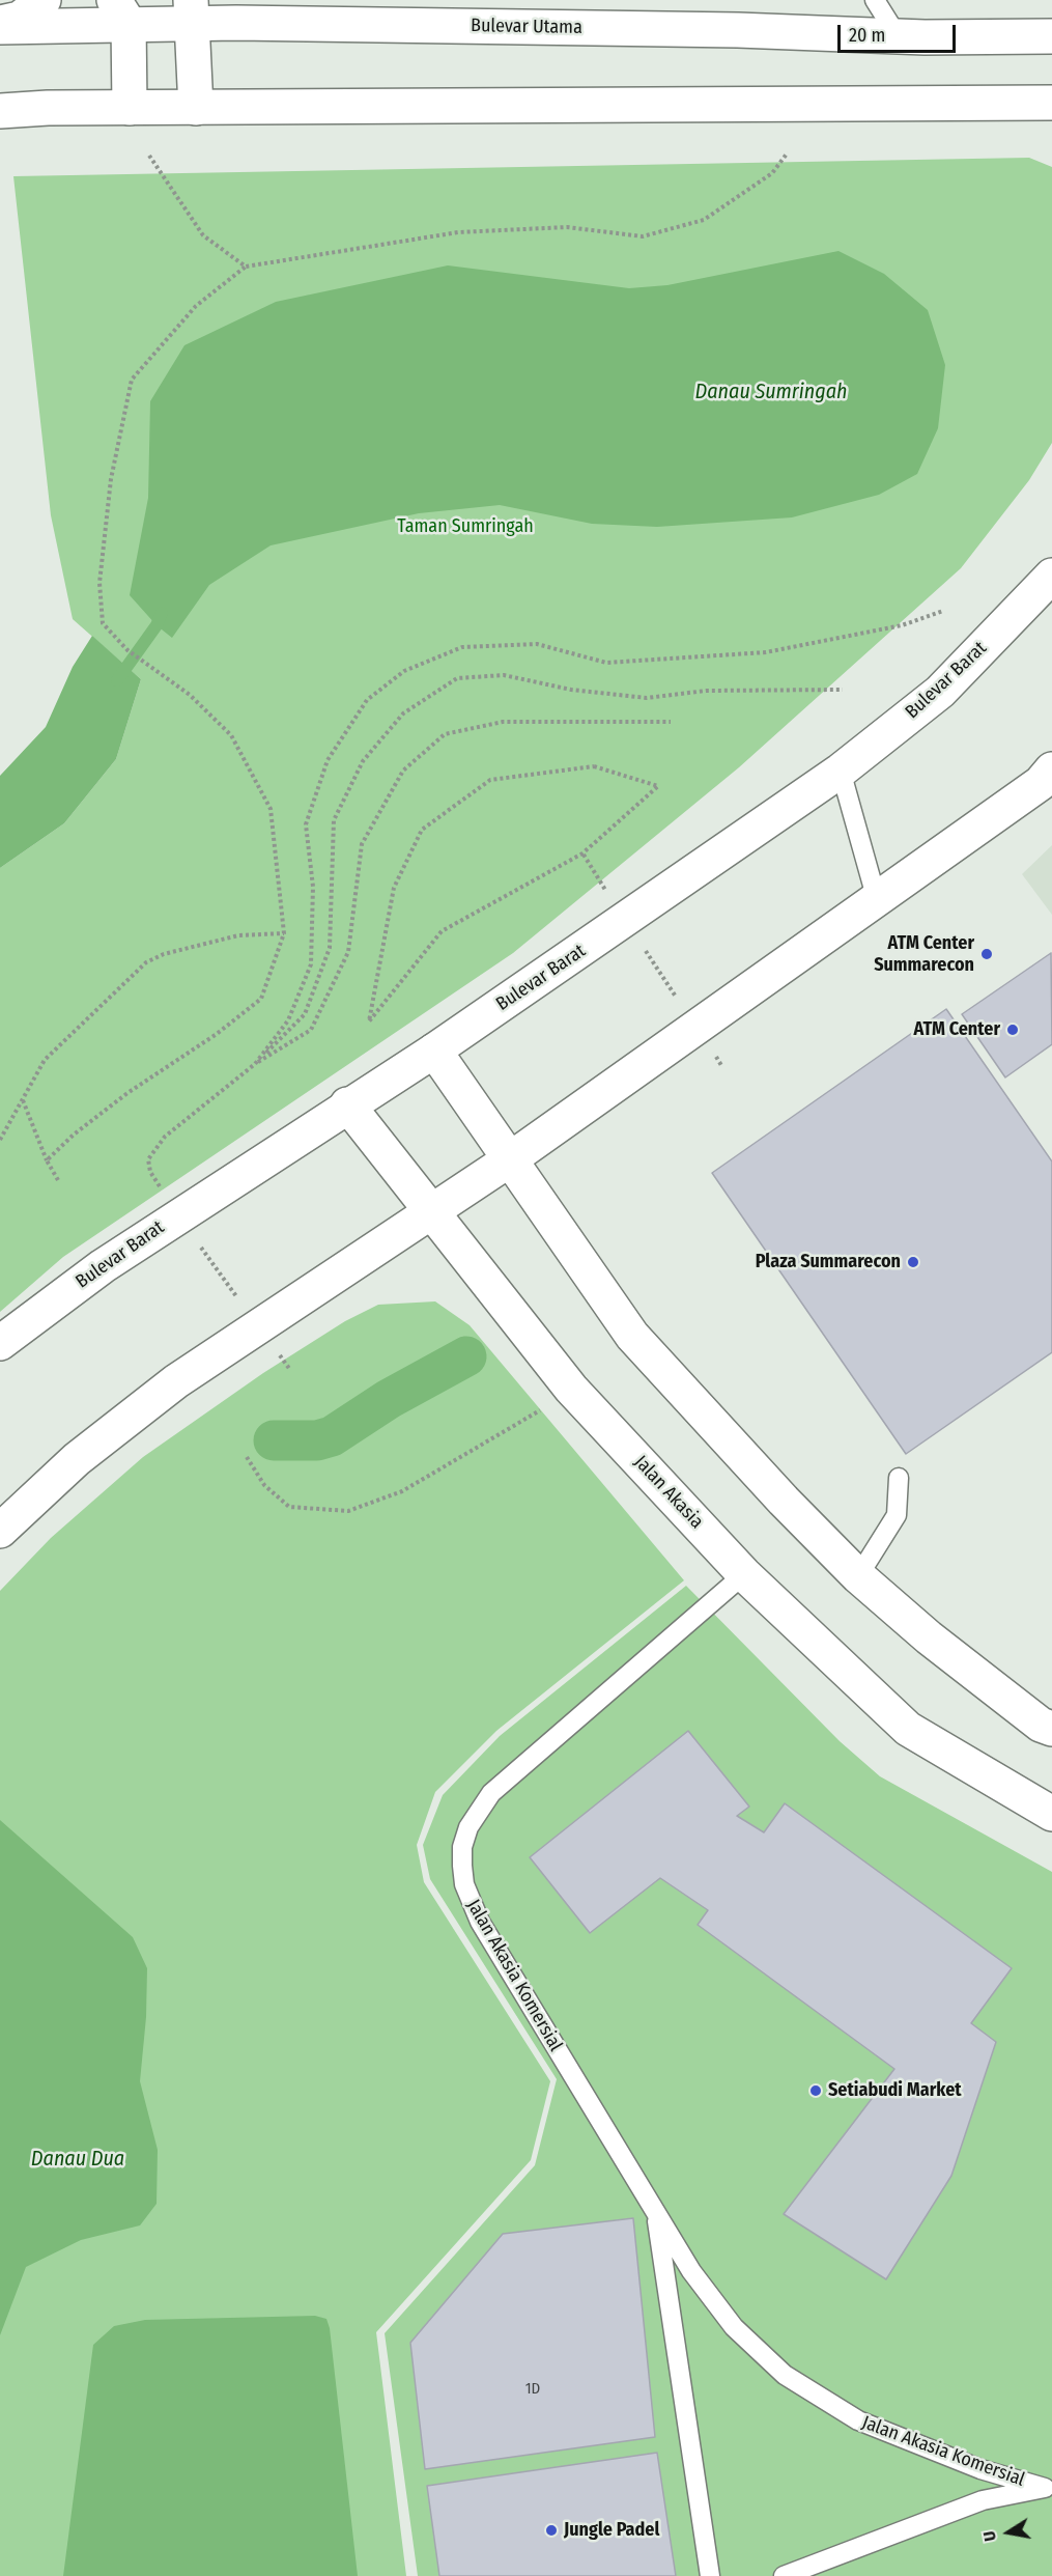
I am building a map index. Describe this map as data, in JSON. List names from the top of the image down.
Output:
{
  "streets": {
    "main road": ["Bulevar Utama", "Bulevar Barat", "Jalan Akasia"],
    "lane": ["Jalan Akasia Komersial"]
  },
  "crossings": [
    ["Bulevar Barat", "Jalan Akasia"],
    ["Jalan Akasia", "Jalan Akasia Komersial"]
  ],
  "water": ["Danau Sumringah", "Danau Dua"],
  "parks": ["Taman Sumringah"],
  "places": [
    "ATM Center Summarecon",
    "ATM Center",
    "Plaza Summarecon",
    "Setiabudi Market",
    "Jungle Padel"
  ],
  "house_numbers": ["1D"],
  "scale_bar": "20 m",
  "north": "left"
}
